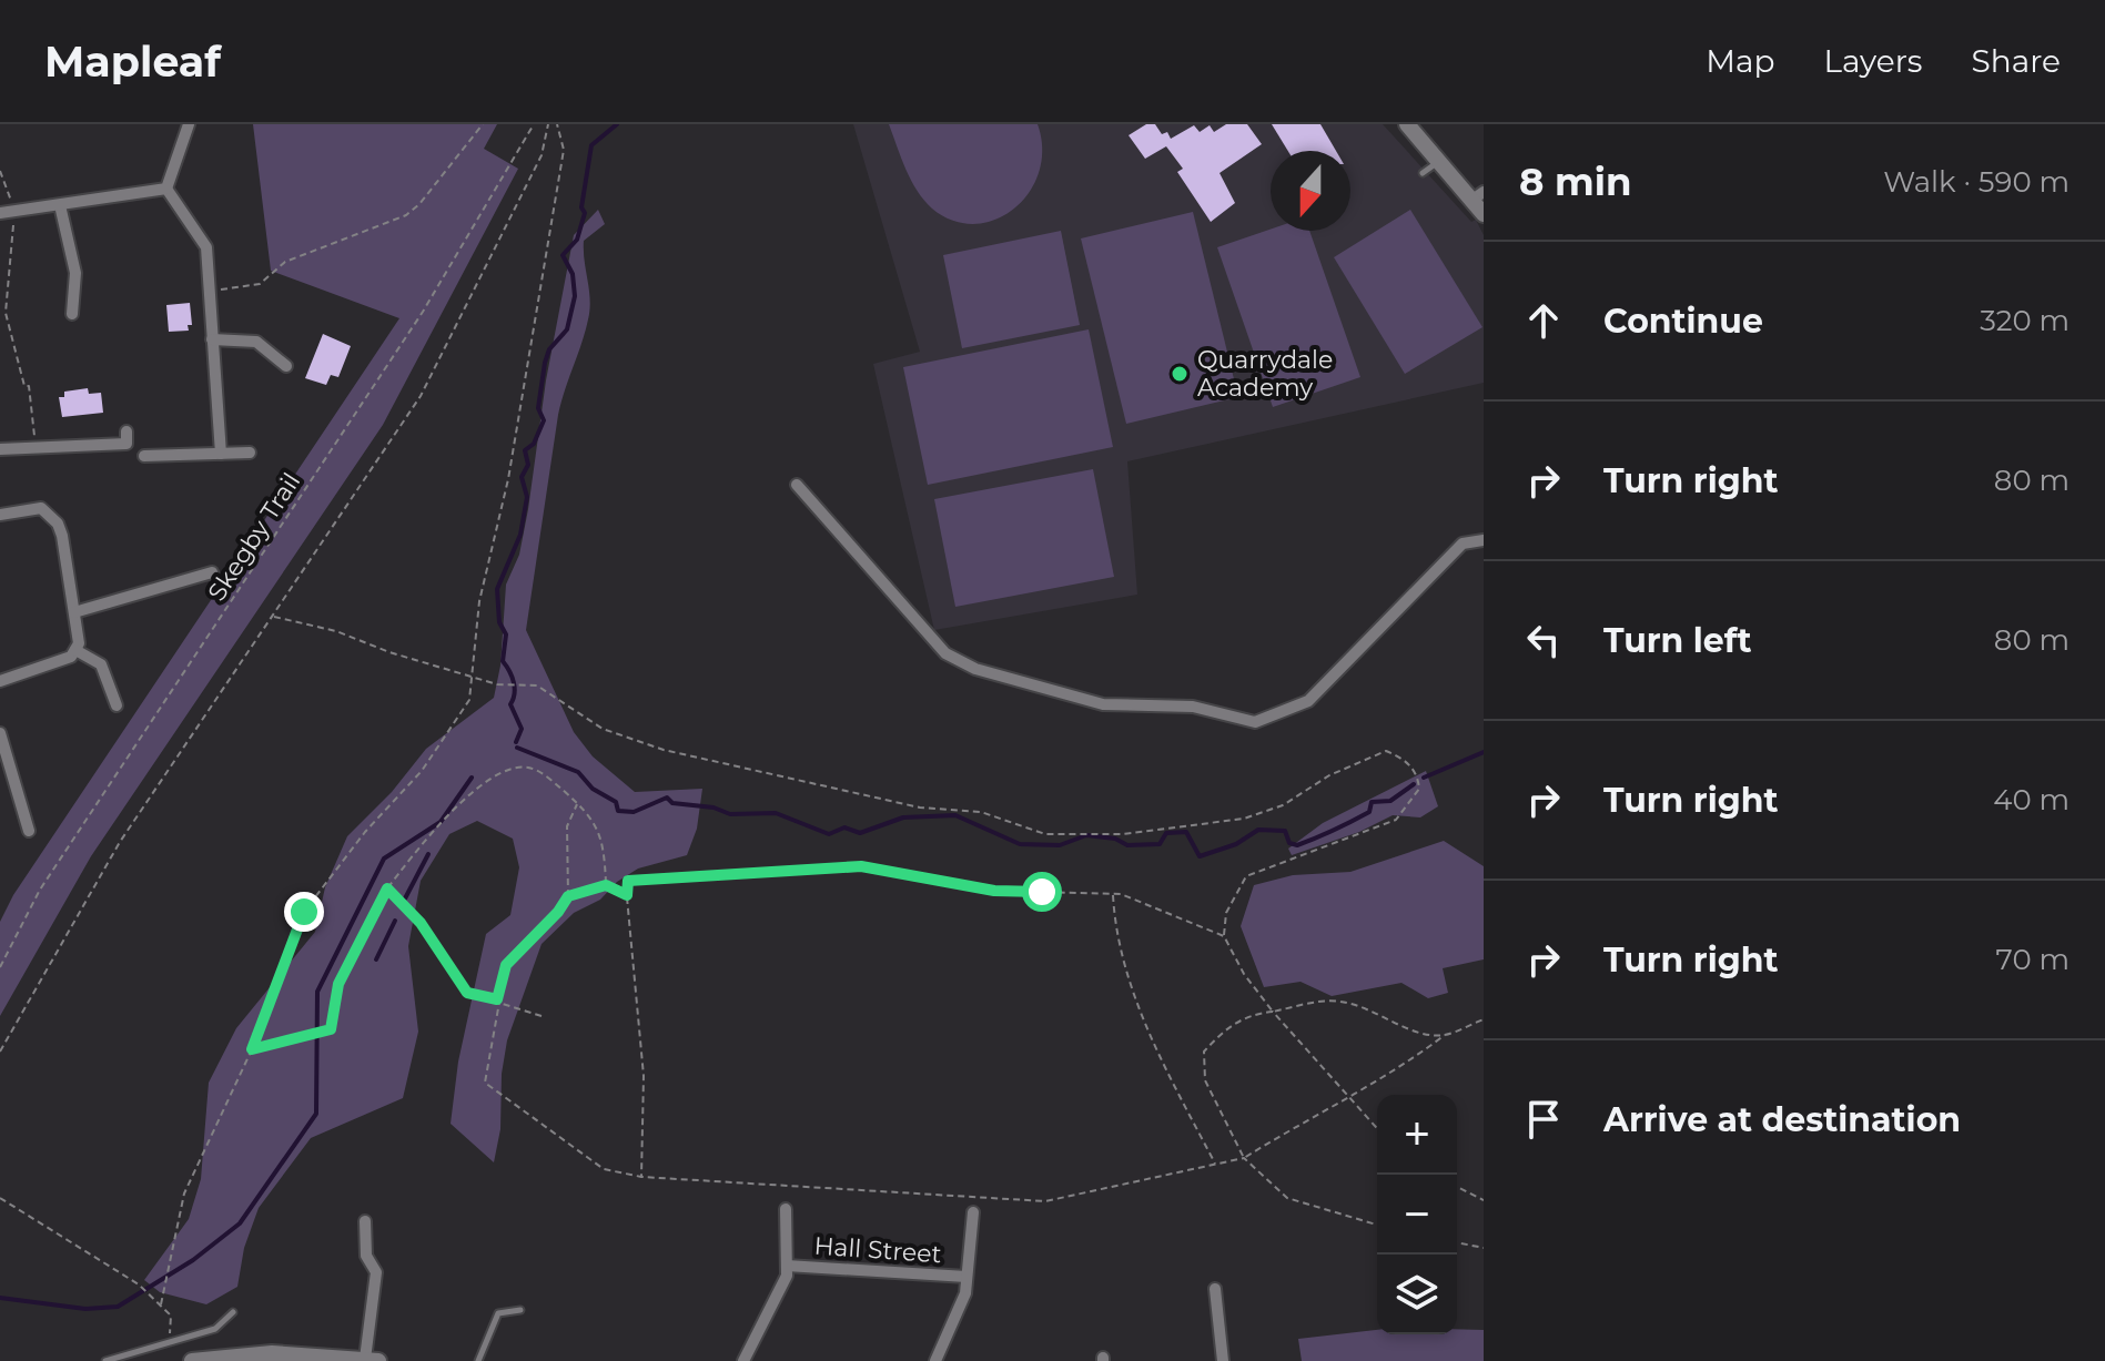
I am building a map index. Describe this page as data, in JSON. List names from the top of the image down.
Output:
{
  "streets": {
    "street": ["Hall Street"],
    "path": ["Skegby Trail"]
  },
  "places": ["Quarrydale Academy"],
  "north": "bottom",
  "page": {
    "header": "Mapleaf",
    "nav": ["Map", "Layers", "Share"],
    "heading": ["8 min", "Walk · 590 m"],
    "list": [
      ["Continue", "320 m"],
      ["Turn right", "80 m"],
      ["Turn left", "80 m"],
      ["Turn right", "40 m"],
      ["Turn right", "70 m"],
      "Arrive at destination"
    ],
    "map_buttons": ["+", "−"]
  }
}
